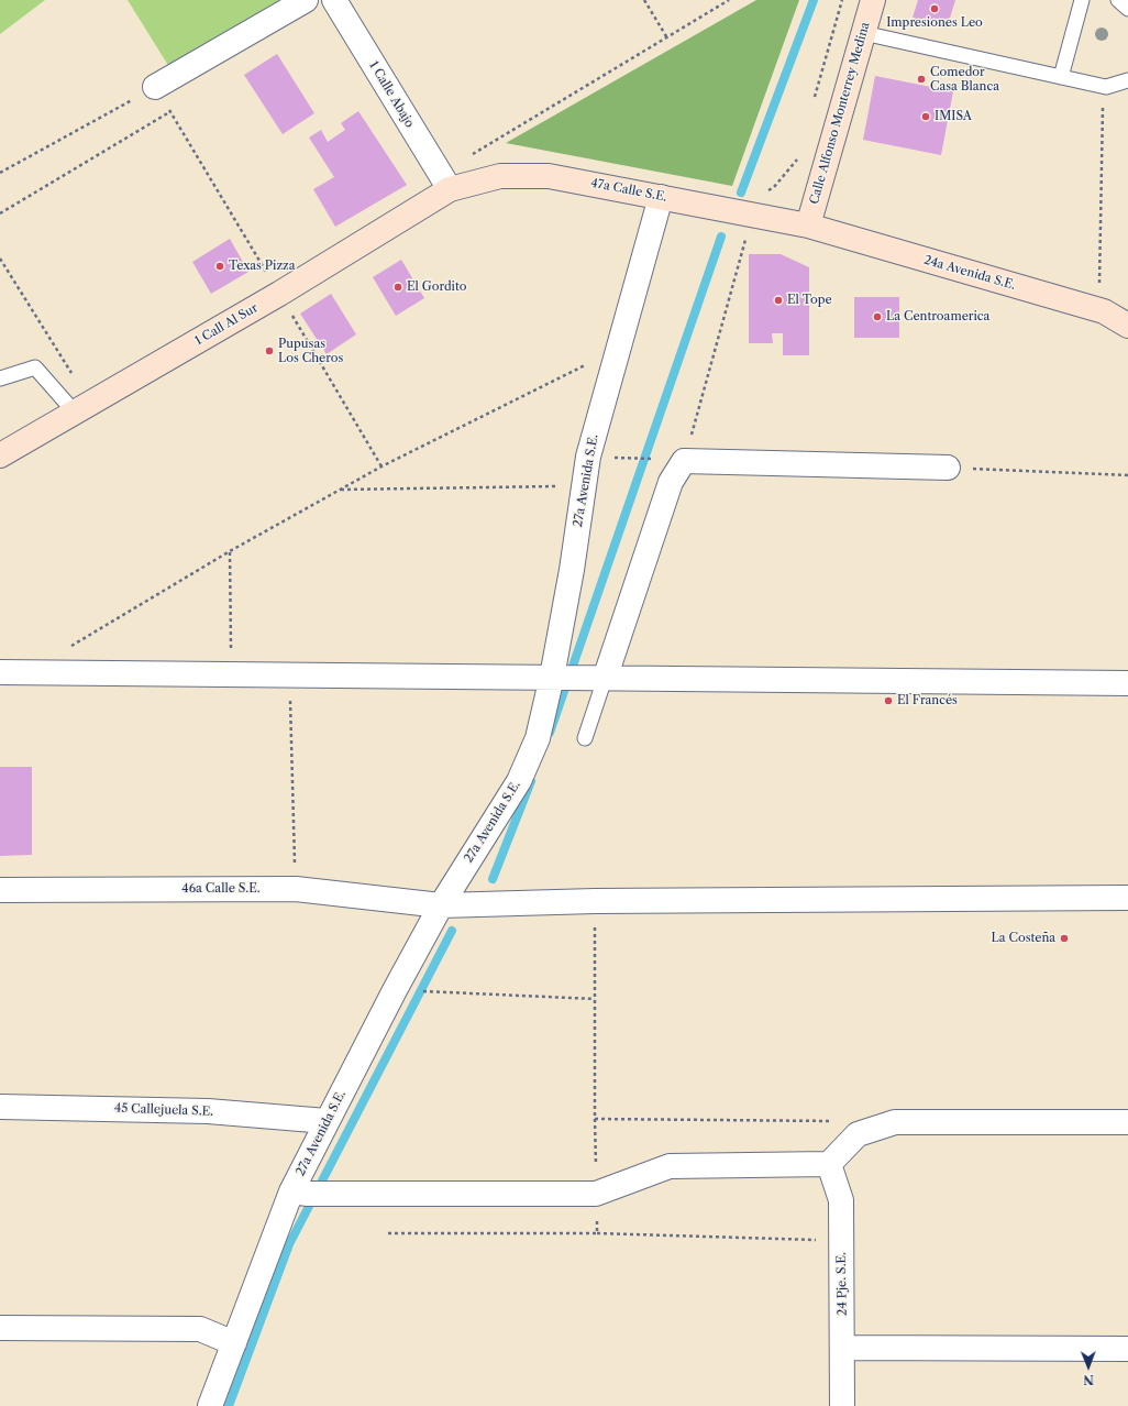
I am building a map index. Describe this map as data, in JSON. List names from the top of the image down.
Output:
{
  "streets": {
    "street": [
      "1 Calle Abajo",
      "Calle Alfonso Monterrey Medina",
      "47a Calle S.E.",
      "24a Avenida S.E.",
      "1 Call Al Sur",
      "27a Avenida S.E.",
      "46a Calle S.E.",
      "45 Callejuela S.E.",
      "24 Pje. S.E."
    ]
  },
  "crossings": [
    ["1 Calle Abajo", "47a Calle S.E."],
    ["1 Calle Abajo", "1 Call Al Sur"],
    ["Calle Alfonso Monterrey Medina", "47a Calle S.E."],
    ["Calle Alfonso Monterrey Medina", "24a Avenida S.E."],
    ["47a Calle S.E.", "24a Avenida S.E."],
    ["47a Calle S.E.", "1 Call Al Sur"],
    ["47a Calle S.E.", "27a Avenida S.E."],
    ["27a Avenida S.E.", "46a Calle S.E."],
    ["27a Avenida S.E.", "45 Callejuela S.E."]
  ],
  "places": [
    "Impresiones Leo",
    "Comedor Casa Blanca",
    "IMISA",
    "Texas Pizza",
    "El Gordito",
    "El Tope",
    "La Centroamerica",
    "Pupusas Los Cheros",
    "El Francés",
    "La Costeña"
  ],
  "north": "bottom"
}
